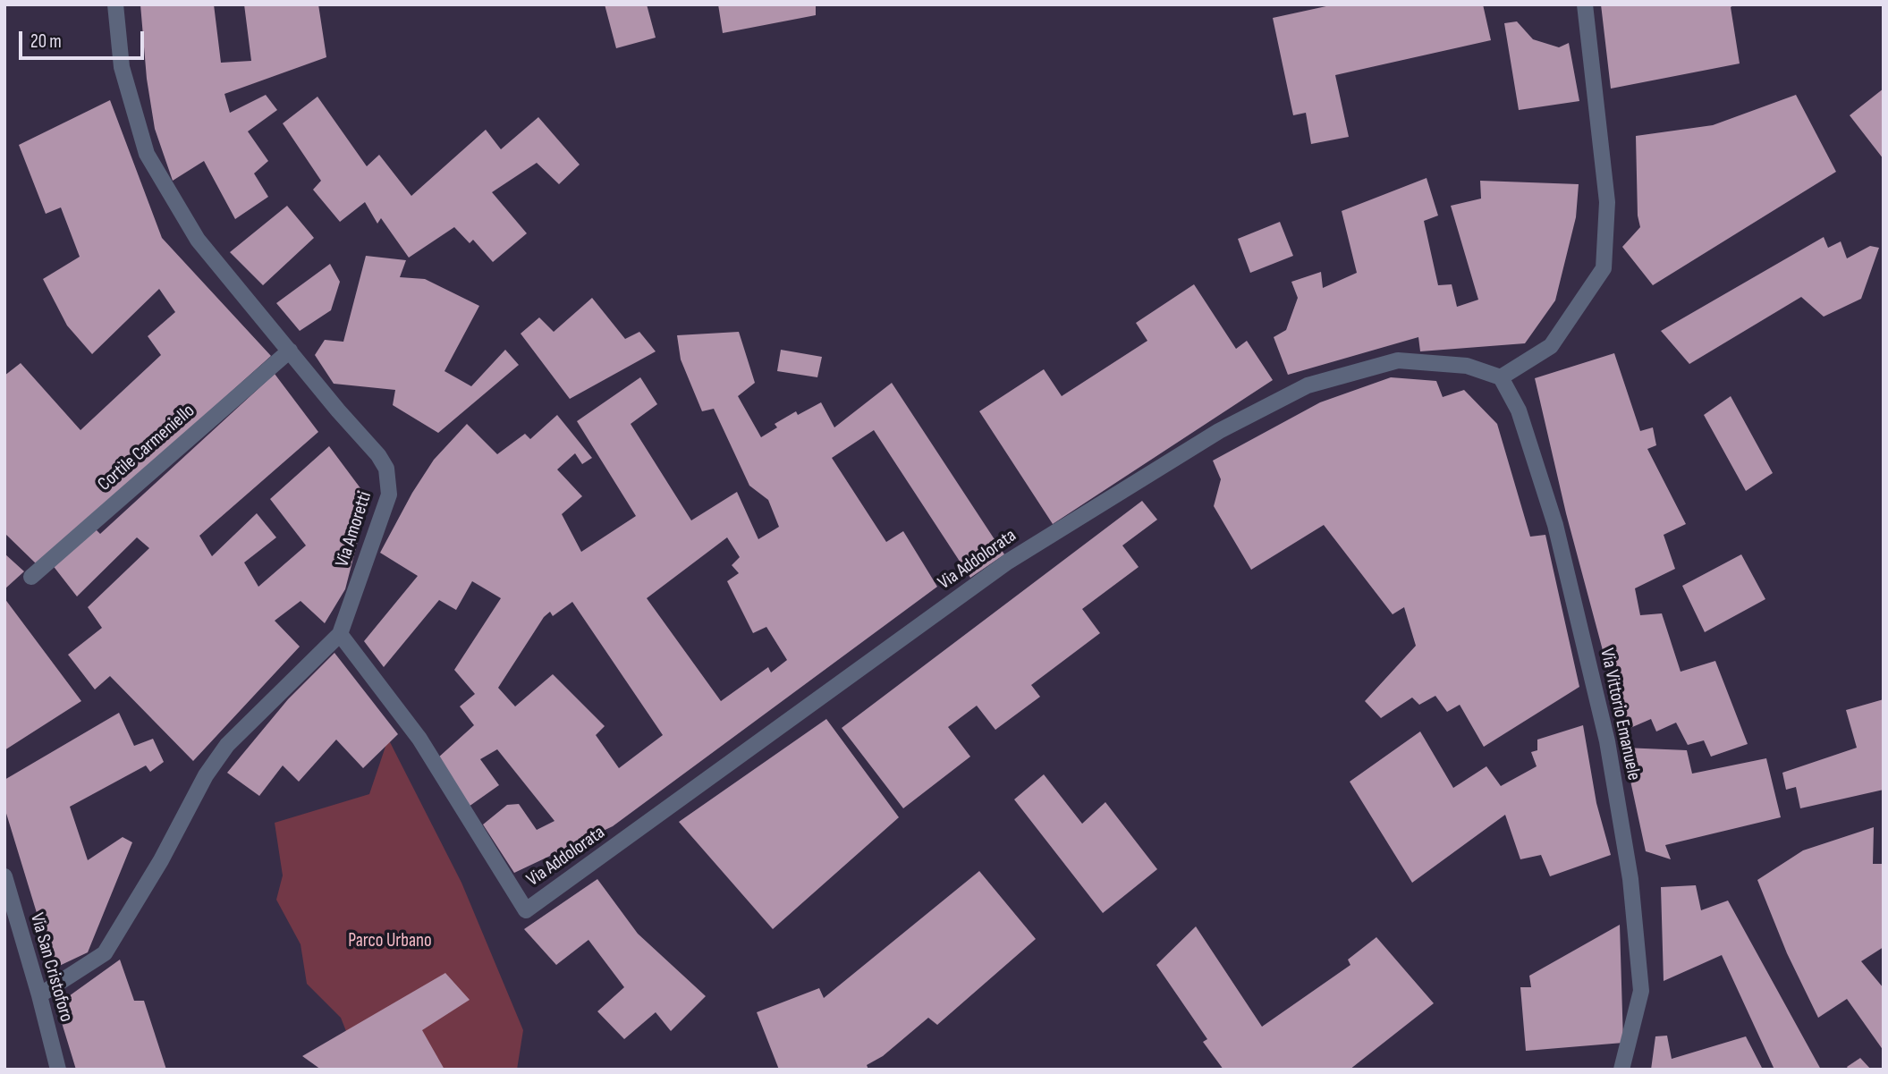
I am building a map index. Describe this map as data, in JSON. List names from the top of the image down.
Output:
{
  "streets": {
    "street": [
      "Cortile Carmeniello",
      "Via Amoretti",
      "Via Addolorata",
      "Via Vittorio Emanuele",
      "Via San Cristoforo"
    ]
  },
  "crossings": [
    ["Cortile Carmeniello", "Via Amoretti"],
    ["Via Amoretti", "Via Addolorata"],
    ["Via Amoretti", "Via San Cristoforo"],
    ["Via Addolorata", "Via Vittorio Emanuele"]
  ],
  "parks": ["Parco Urbano"],
  "scale_bar": "20 m"
}
